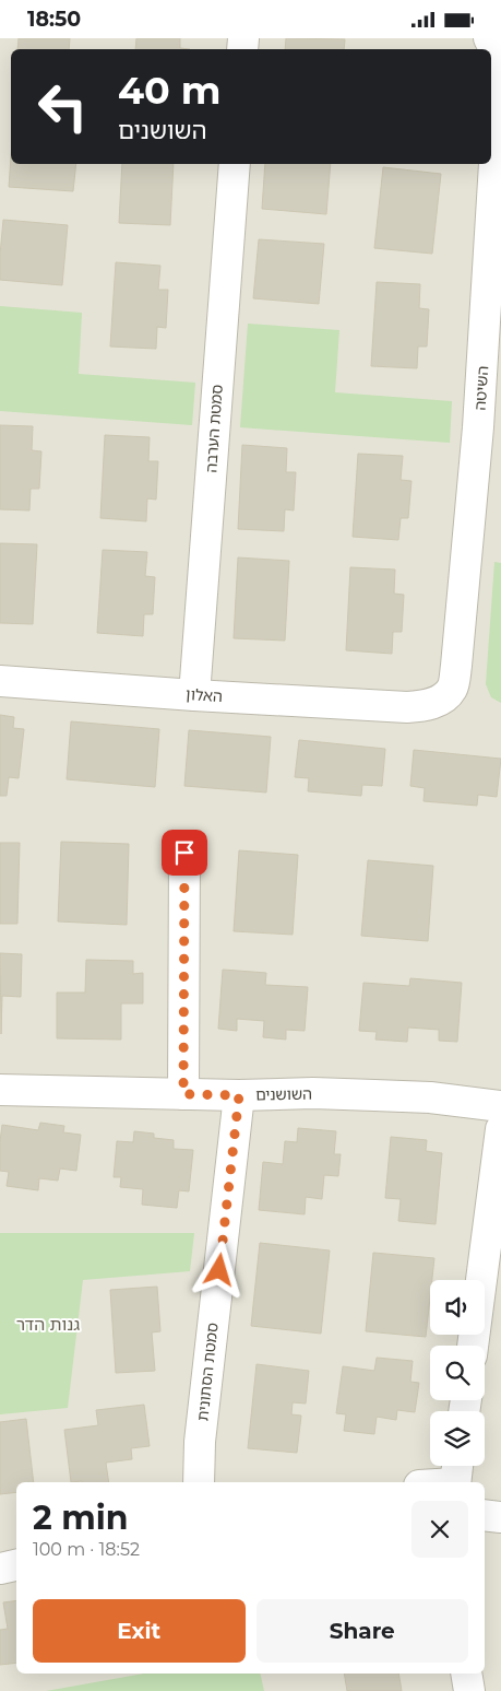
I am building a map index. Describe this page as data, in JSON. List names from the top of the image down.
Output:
{
  "streets": {
    "street": [
      "השיטה",
      "סמטת הערבה",
      "האלון",
      "השושנים",
      "סמטת הסתונית"
    ]
  },
  "crossings": [
    ["השיטה", "האלון"],
    ["סמטת הערבה", "האלון"],
    ["השושנים", "סמטת הסתונית"]
  ],
  "districts": ["גנות הדר"],
  "page": {
    "status": "18:50",
    "turn": ["40 m", "השושנים"],
    "heading": ["2 min", "100 m · 18:52"],
    "buttons": ["Exit", "Share"]
  }
}
